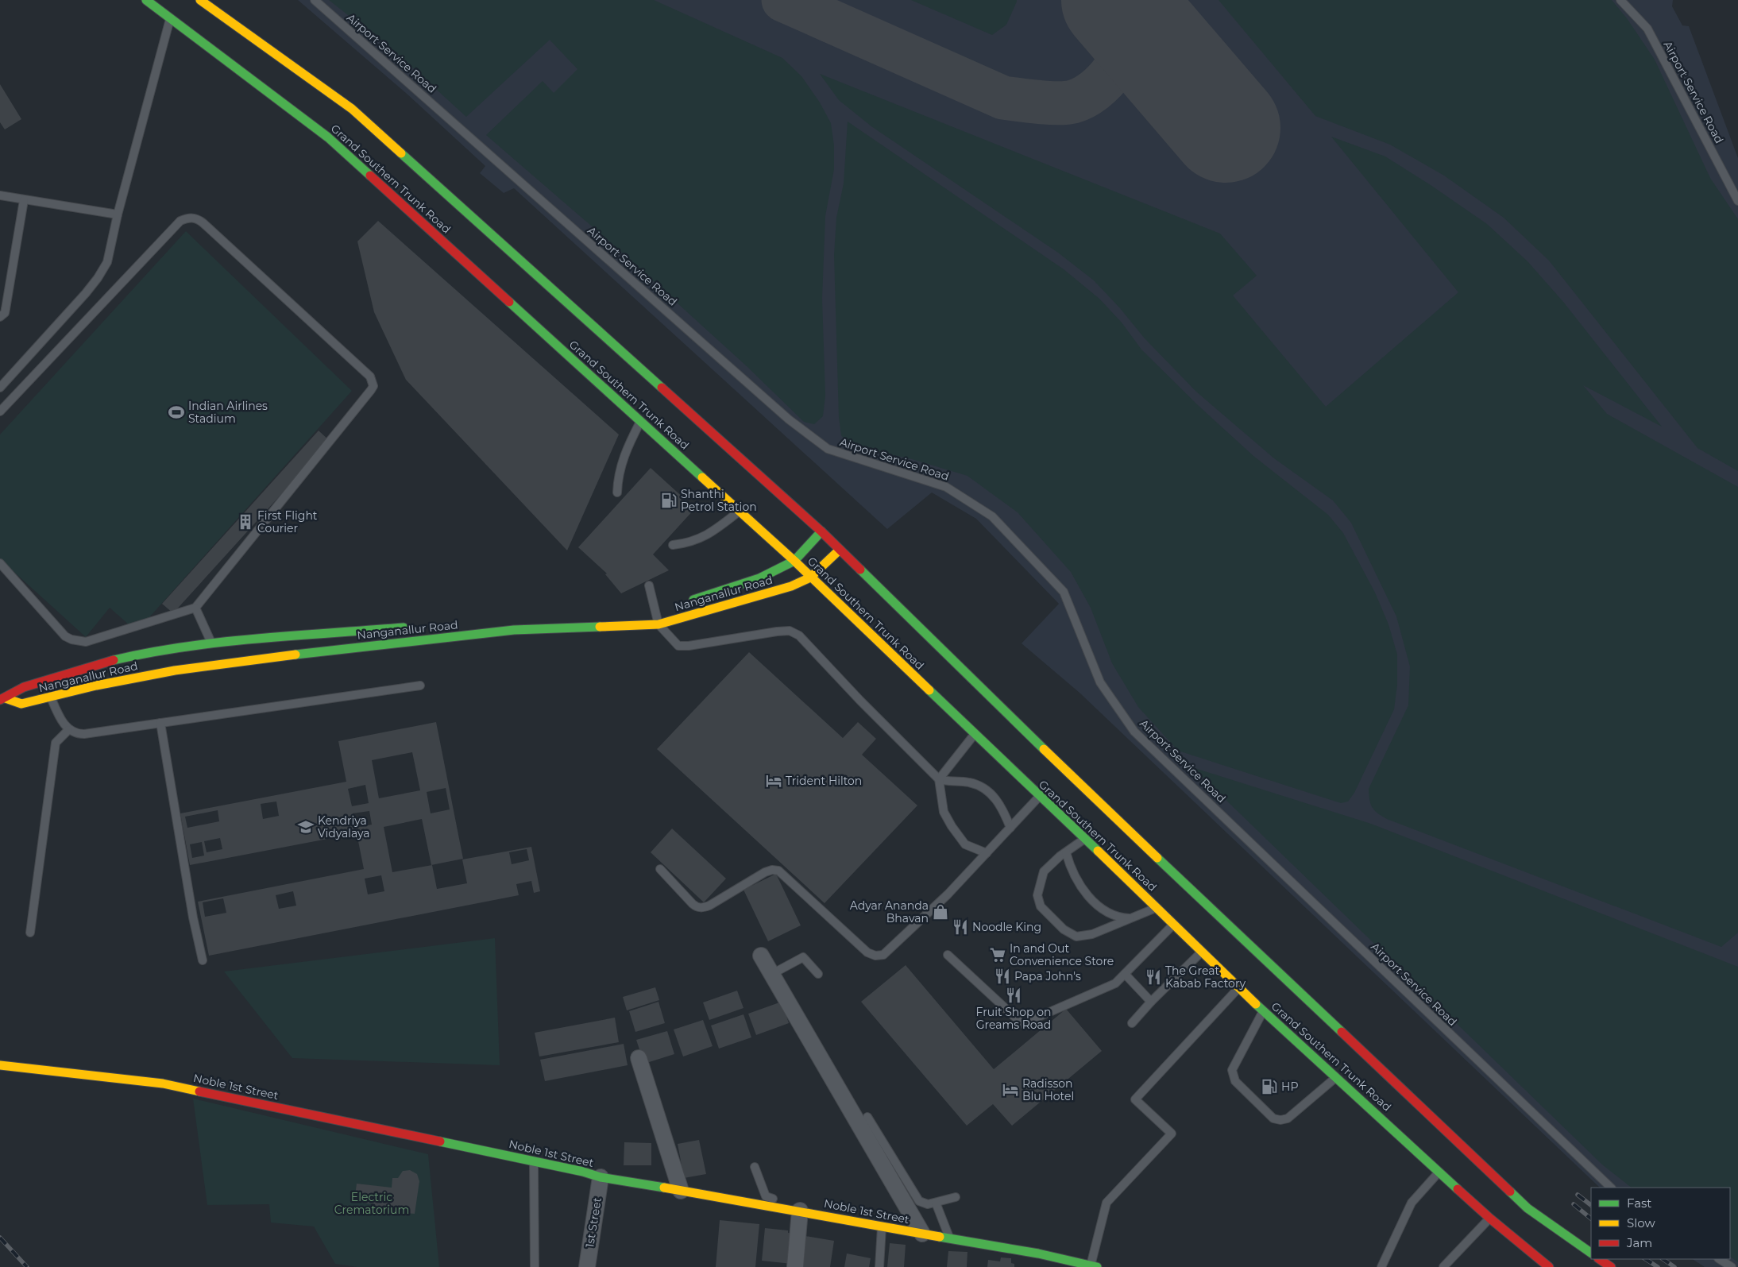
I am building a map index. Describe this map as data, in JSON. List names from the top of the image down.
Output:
{
  "streets": {
    "main road": ["Grand Southern Trunk Road", "Nanganallur Road", "Noble 1st Street"],
    "street": ["1st Street"],
    "lane": ["Airport Service Road"]
  },
  "crossings": [
    ["Grand Southern Trunk Road", "Nanganallur Road"],
    ["Noble 1st Street", "1st Street"]
  ],
  "parks": ["Electric Crematorium"],
  "places": {
    "sports": ["Indian Airlines Stadium"],
    "fuel station": ["Shanthi Petrol Station", "HP"],
    "building": ["First Flight Courier"],
    "hotel": ["Trident Hilton", "Radisson Blu Hotel"],
    "school or university": ["Kendriya Vidyalaya"],
    "shop": ["Adyar Ananda Bhavan"],
    "restaurant": [
      "Noodle King",
      "Papa John's",
      "The Great Kabab Factory",
      "Fruit Shop on Greams Road"
    ],
    "supermarket": ["In and Out Convenience Store"]
  },
  "legend": ["Fast", "Slow", "Jam"]
}
